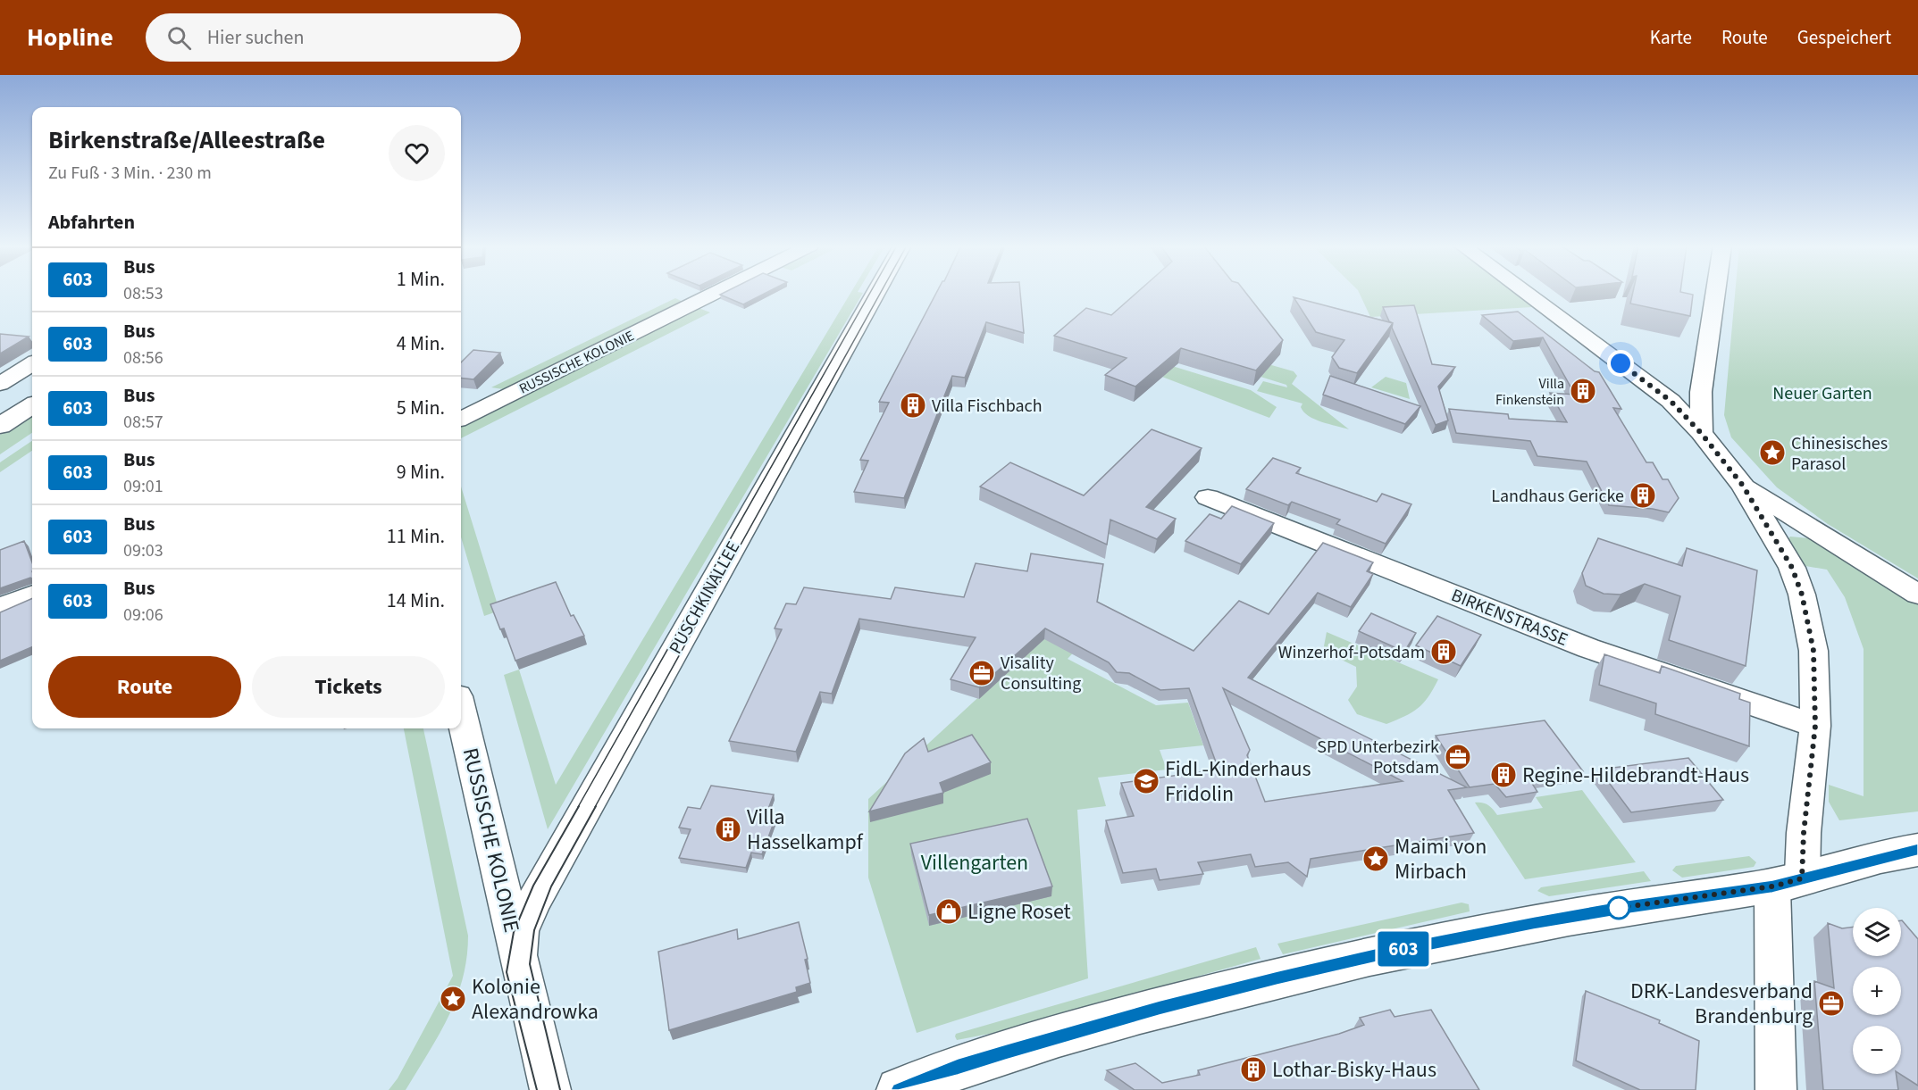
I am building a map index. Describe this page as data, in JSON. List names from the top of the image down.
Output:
{
  "streets": {
    "street": ["RUSSISCHE KOLONIE", "PUSCHKINALLEE", "BIRKENSTRASSE"]
  },
  "crossings": [
    ["RUSSISCHE KOLONIE", "PUSCHKINALLEE"]
  ],
  "parks": ["Neuer Garten", "Villengarten"],
  "places": {
    "building": [
      "Villa Finkenstein",
      "Villa Fischbach",
      "Landhaus Gericke",
      "Winzerhof-Potsdam",
      "Regine-Hildebrandt-Haus",
      "Villa Hasselkampf",
      "Lothar-Bisky-Haus"
    ],
    "place": ["Chinesisches Parasol", "Maimi von Mirbach", "Kolonie Alexandrowka"],
    "office": ["Visality Consulting", "SPD Unterbezirk Potsdam", "DRK-Landesverband Brandenburg"],
    "school or university": ["FidL-Kinderhaus Fridolin"],
    "shop": ["Ligne Roset"]
  },
  "lines": ["bus line 603"],
  "page": {
    "header": "Hopline",
    "search": "Hier suchen",
    "nav": ["Karte", "Route", "Gespeichert"],
    "on_map": "603",
    "heading": [
      ["Birkenstraße/Alleestraße", "Zu Fuß · 3 Min. · 230 m"],
      "Abfahrten"
    ],
    "list": [
      {
        "mark": "603",
        "name": "Bus",
        "note": "08:53",
        "value": "1 Min."
      },
      {
        "mark": "603",
        "name": "Bus",
        "note": "08:56",
        "value": "4 Min."
      },
      {
        "mark": "603",
        "name": "Bus",
        "note": "08:57",
        "value": "5 Min."
      },
      {
        "mark": "603",
        "name": "Bus",
        "note": "09:01",
        "value": "9 Min."
      },
      {
        "mark": "603",
        "name": "Bus",
        "note": "09:03",
        "value": "11 Min."
      },
      {
        "mark": "603",
        "name": "Bus",
        "note": "09:06",
        "value": "14 Min."
      }
    ],
    "buttons": ["Route", "Tickets"],
    "map_buttons": ["+", "−"]
  }
}
